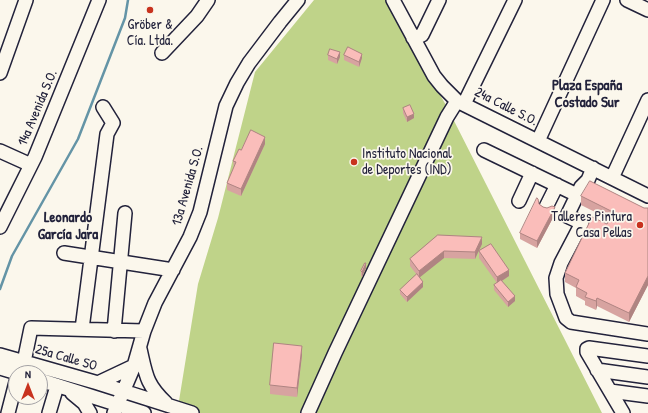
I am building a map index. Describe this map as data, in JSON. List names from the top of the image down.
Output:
{
  "streets": {
    "street": [
      "24a Calle S.O.",
      "14a Avenida S.O.",
      "13a Avenida S.O.",
      "25a Calle SO"
    ]
  },
  "crossings": [
    ["13a Avenida S.O.", "25a Calle SO"]
  ],
  "districts": ["Plaza España Costado Sur", "Leonardo García Jara"],
  "places": ["Gröber & Cía. Ltda.", "Instituto Nacional de Deportes (IND)", "Talleres Pintura Casa Pellas"],
  "north": "top"
}
